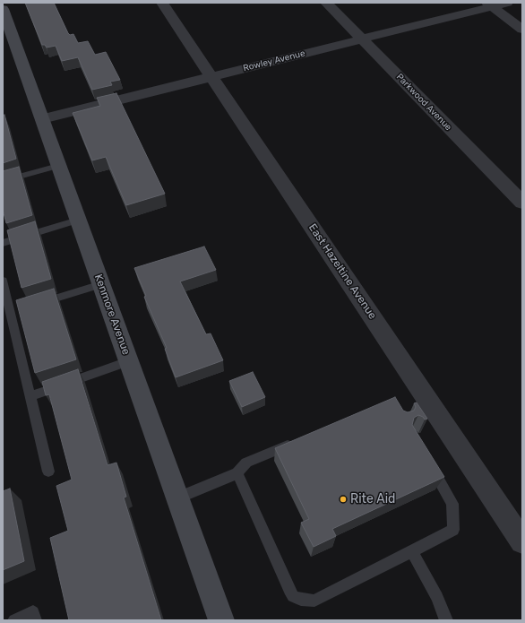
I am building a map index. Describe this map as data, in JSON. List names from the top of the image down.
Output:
{
  "streets": {
    "main road": ["Kenmore Avenue"],
    "street": ["Rowley Avenue", "Parkwood Avenue", "East Hazeltine Avenue"]
  },
  "crossings": [
    ["Rowley Avenue", "Parkwood Avenue"],
    ["Rowley Avenue", "East Hazeltine Avenue"],
    ["Rowley Avenue", "Kenmore Avenue"]
  ],
  "places": ["Rite Aid"]
}
